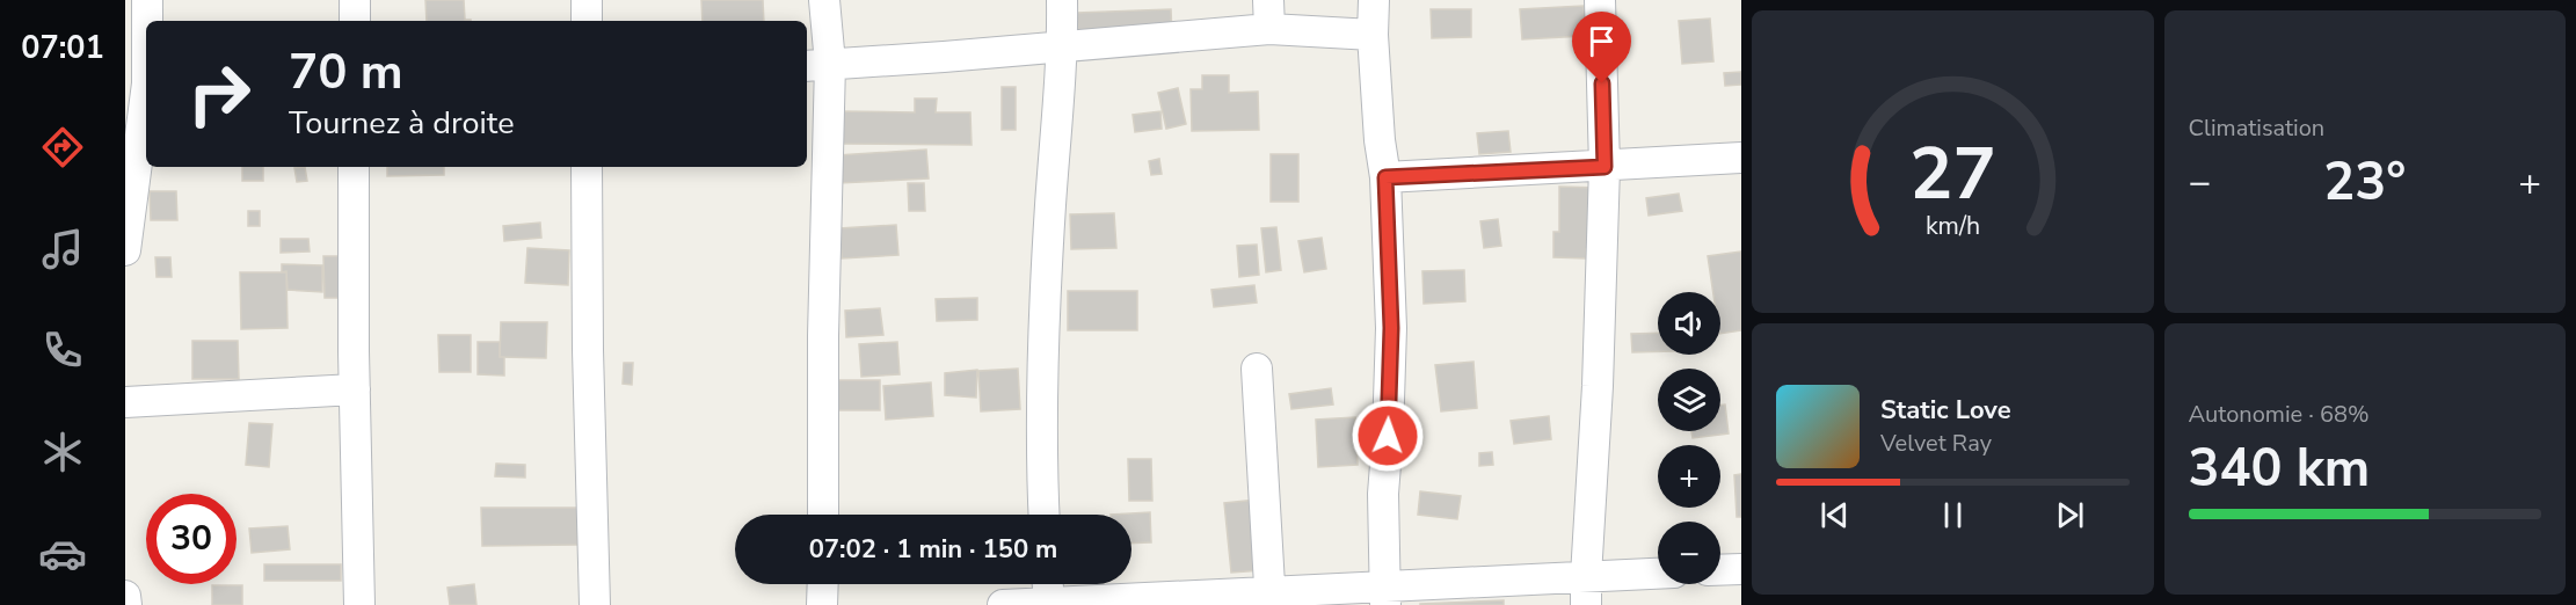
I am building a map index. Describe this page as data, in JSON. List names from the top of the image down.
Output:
{
  "page": {
    "tabs": "07:01",
    "tile": [
      "Climatisation",
      ["Autonomie · 68%", "340 km"]
    ],
    "turn": ["70 m", "Tournez à droite"],
    "heat": ["−", "23°", "+"],
    "map_buttons": ["+", "−"],
    "song": ["Static Love", "Velvet Ray"],
    "limit": "30",
    "trip": "07:02 · 1 min · 150 m",
    "gauge": ["27", "km/h"]
  }
}
